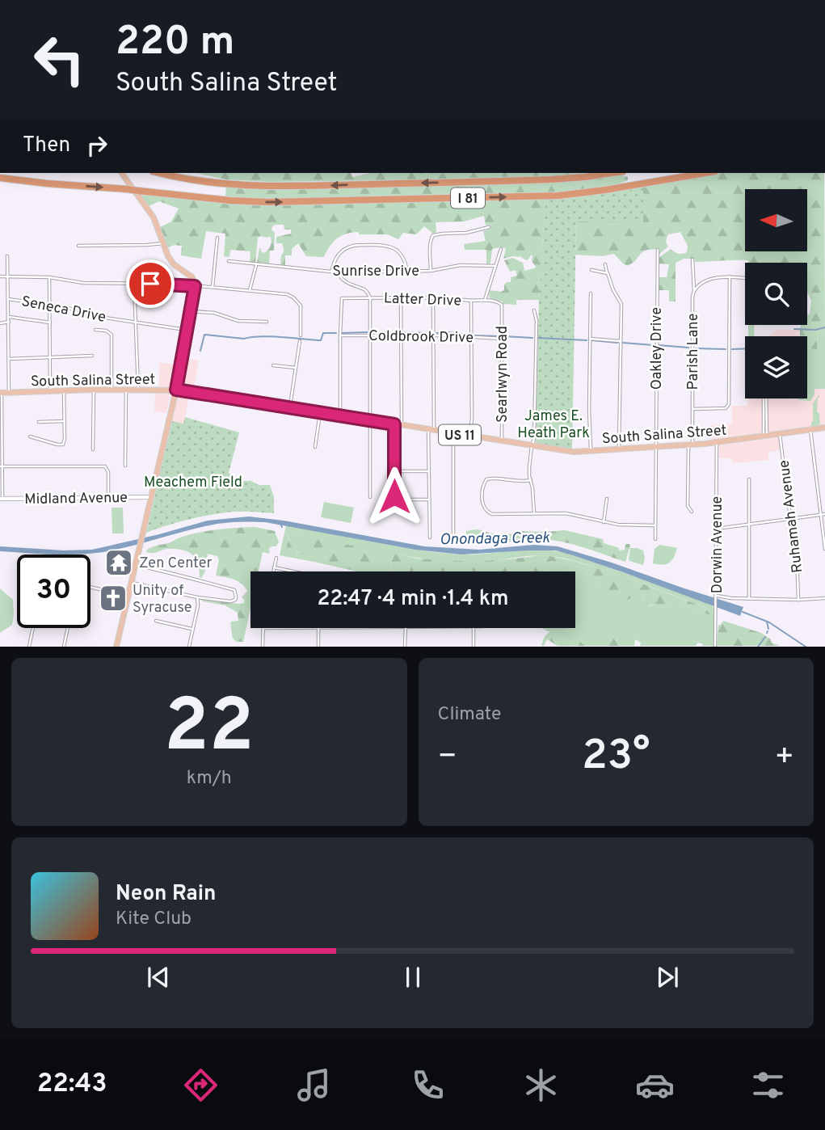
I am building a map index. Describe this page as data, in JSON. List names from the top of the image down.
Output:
{
  "streets": {
    "highway": ["I 81"],
    "main road": ["South Salina Street", "US 11"],
    "street": [
      "Sunrise Drive",
      "Latter Drive",
      "Seneca Drive",
      "Coldbrook Drive",
      "Oakley Drive",
      "Parish Lane",
      "Searlwyn Road",
      "Midland Avenue",
      "Ruhamah Avenue",
      "Dorwin Avenue"
    ]
  },
  "crossings": [
    ["Latter Drive", "Coldbrook Drive"],
    ["Latter Drive", "Searlwyn Road"],
    ["Coldbrook Drive", "Searlwyn Road"],
    ["Oakley Drive", "South Salina Street"],
    ["Parish Lane", "South Salina Street"],
    ["Searlwyn Road", "South Salina Street"],
    ["South Salina Street", "Ruhamah Avenue"],
    ["South Salina Street", "Dorwin Avenue"]
  ],
  "water": ["Onondaga Creek"],
  "parks": ["James E. Heath Park", "Meachem Field"],
  "places": {
    "temple": ["Zen Center"],
    "church": ["Unity of Syracuse"]
  },
  "north": "left",
  "page": {
    "turn": ["220 m", "South Salina Street"],
    "then": "Then",
    "limit": "30",
    "trip": "22:47 · 4 min · 1.4 km",
    "tile": [
      ["22", "km/h"],
      "Climate"
    ],
    "heat": ["−", "23°", "+"],
    "song": ["Neon Rain", "Kite Club"],
    "tabs": "22:43"
  }
}
